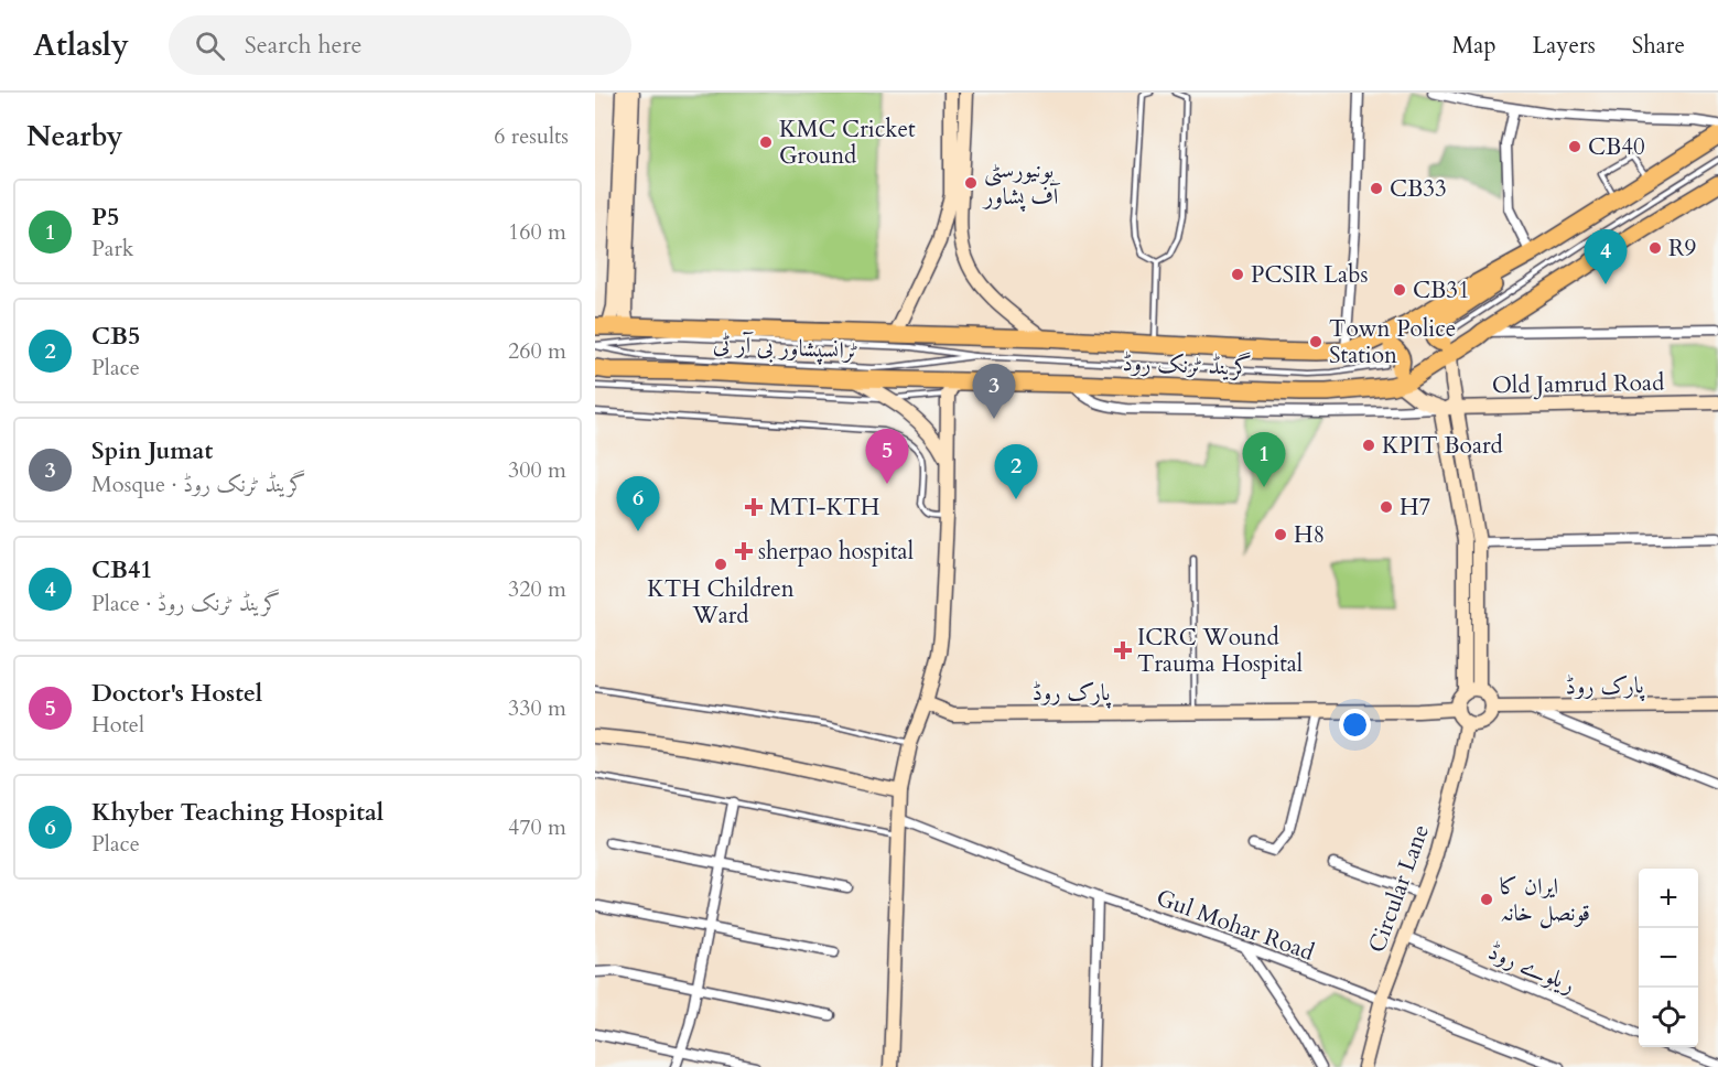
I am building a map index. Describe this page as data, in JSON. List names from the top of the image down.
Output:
{
  "streets": {
    "highway": ["گرینڈ ٹرنک روڈ"],
    "street": [
      "Old Jamrud Road",
      "پارک روڈ",
      "Circular Lane",
      "Gul Mohar Road",
      "ریلوے روڈ"
    ],
    "lane": ["ٹرانسپشاور بی آر ٹی"]
  },
  "crossings": [
    ["ٹرانسپشاور بی آر ٹی", "گرینڈ ٹرنک روڈ"],
    ["پارک روڈ", "Circular Lane"],
    ["Circular Lane", "Gul Mohar Road"],
    ["Circular Lane", "ریلوے روڈ"]
  ],
  "places": {
    "other": [
      "KMC Cricket Ground",
      "CB40",
      "یونیورسٹی آف پشاور",
      "CB33",
      "R9",
      "PCSIR Labs",
      "CB31",
      "Town Police Station",
      "KPIT Board",
      "H7",
      "H8",
      "KTH Children Ward",
      "ایران کا قونصل خانہ"
    ],
    "health": ["MTI-KTH", "sherpao hospital", "ICRC Wound Trauma Hospital"]
  },
  "page": {
    "header": "Atlasly",
    "search": "Search here",
    "nav": ["Map", "Layers", "Share"],
    "heading": ["Nearby", "6 results"],
    "list": [
      {
        "mark": "1",
        "name": "P5",
        "note": "Park",
        "value": "160 m"
      },
      {
        "mark": "2",
        "name": "CB5",
        "note": "Place",
        "value": "260 m"
      },
      {
        "mark": "3",
        "name": "Spin Jumat",
        "note": "Mosque · گرینڈ ٹرنک روڈ",
        "value": "300 m"
      },
      {
        "mark": "4",
        "name": "CB41",
        "note": "Place · گرینڈ ٹرنک روڈ",
        "value": "320 m"
      },
      {
        "mark": "5",
        "name": "Doctor's Hostel",
        "note": "Hotel",
        "value": "330 m"
      },
      {
        "mark": "6",
        "name": "Khyber Teaching Hospital",
        "note": "Place",
        "value": "470 m"
      }
    ],
    "pins": [
      "4",
      "3",
      "5",
      "1",
      "2",
      "6"
    ],
    "map_buttons": ["+", "−"]
  }
}
